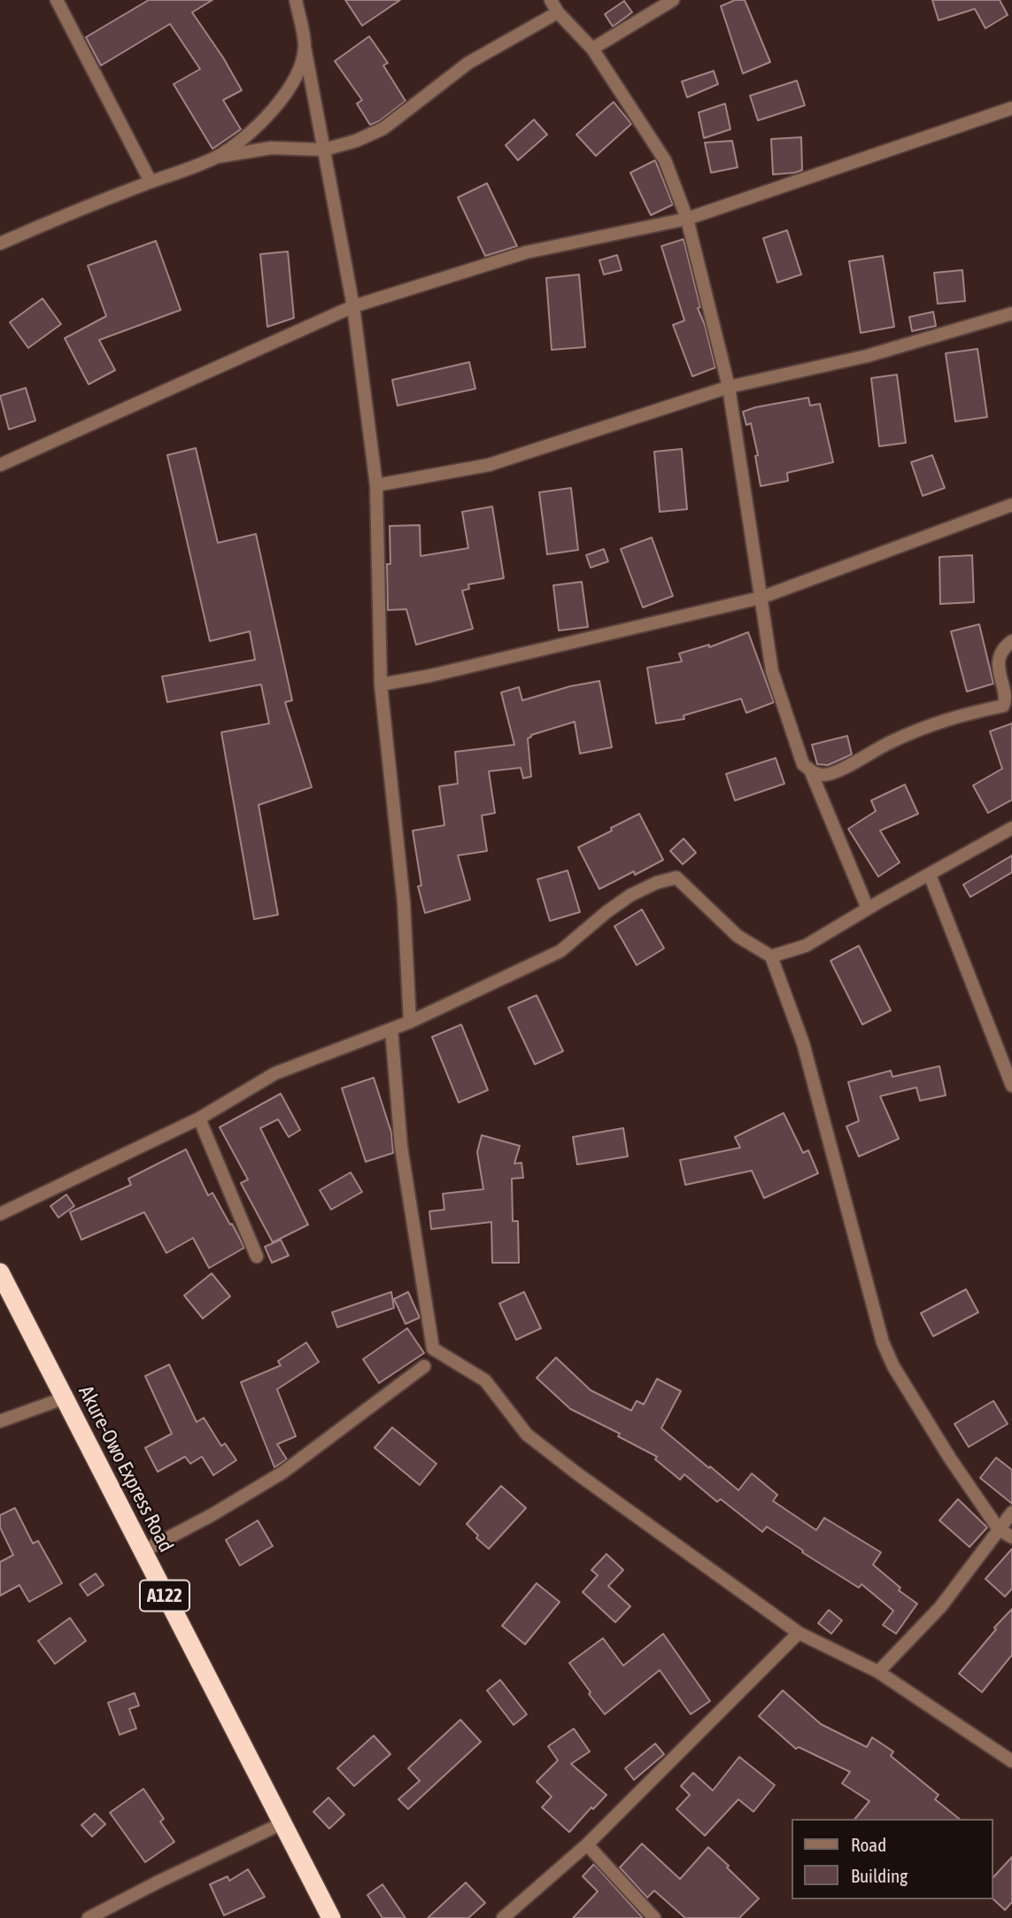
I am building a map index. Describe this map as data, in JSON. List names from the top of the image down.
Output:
{
  "streets": {
    "highway": ["Akure-Owo Express Road", "A122"]
  },
  "legend": ["Road", "Building"]
}
